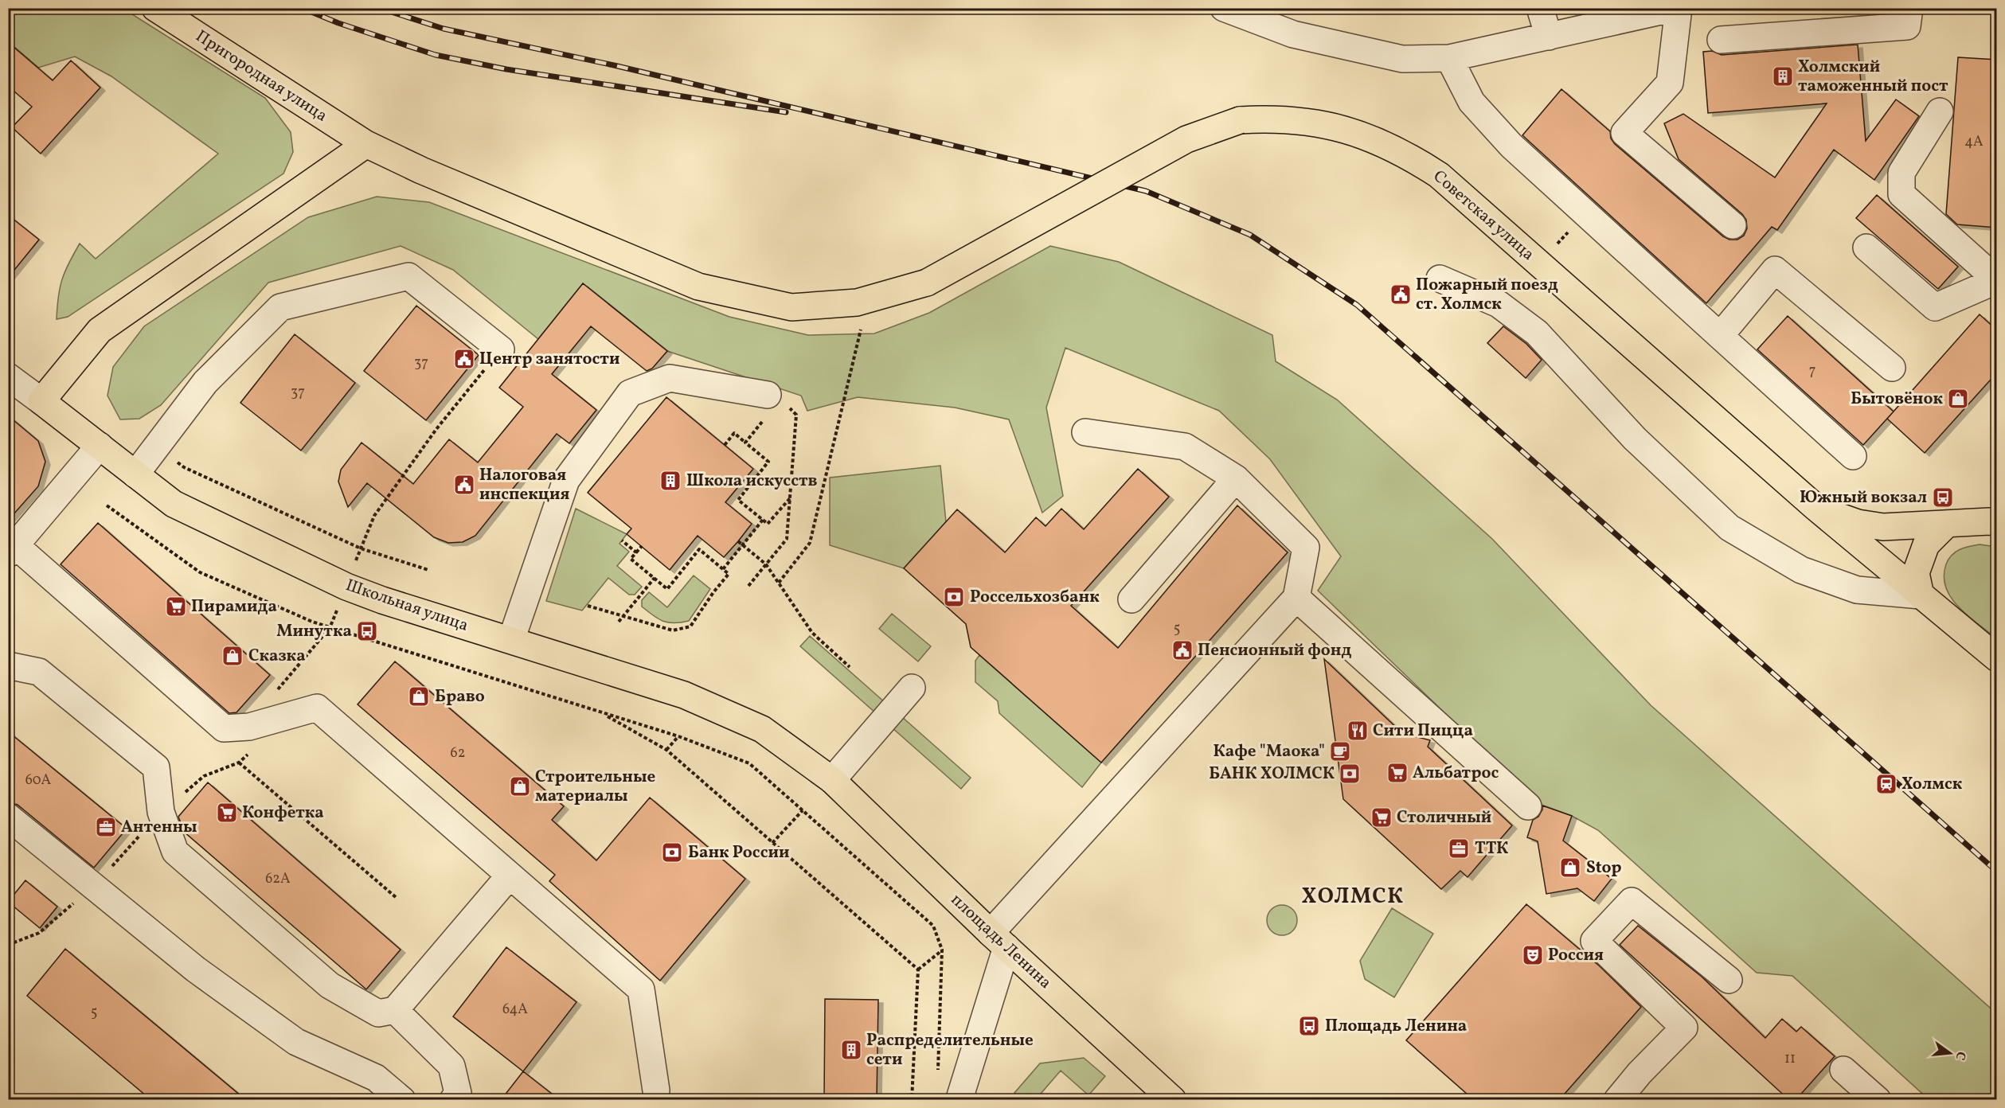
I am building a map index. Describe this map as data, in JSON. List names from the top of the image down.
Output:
{
  "streets": {
    "main road": [
      "Пригородная улица",
      "Советская улица",
      "Школьная улица",
      "площадь Ленина"
    ]
  },
  "crossings": [
    ["Пригородная улица", "Советская улица"],
    ["Школьная улица", "площадь Ленина"]
  ],
  "districts": ["ХОЛМСК"],
  "places": {
    "building": ["Холмский таможенный пост", "Школа искусств", "Распределительные сети"],
    "public building": [
      "Пожарный поезд ст. Холмск",
      "Центр занятости",
      "Налоговая инспекция",
      "Пенсионный фонд"
    ],
    "shop": [
      "Бытовёнок",
      "Сказка",
      "Браво",
      "Строительные материалы",
      "Stop"
    ],
    "bus stop": ["Южный вокзал", "Минутка", "Площадь Ленина"],
    "bank": ["Россельхозбанк", "БАНК ХОЛМСК", "Банк России"],
    "supermarket": [
      "Пирамида",
      "Альбатрос",
      "Конфетка",
      "Столичный"
    ],
    "restaurant": ["Сити Пицца"],
    "cafe": ["Кафе \"Маока\""],
    "station": ["Холмск"],
    "office": ["Антенны", "ТТК"],
    "theatre": ["Россия"]
  },
  "house_numbers": [
    "4А",
    "37",
    "7",
    "37",
    "5",
    "62",
    "60А",
    "62А",
    "64А",
    "5",
    "11"
  ],
  "north": "right"
}
